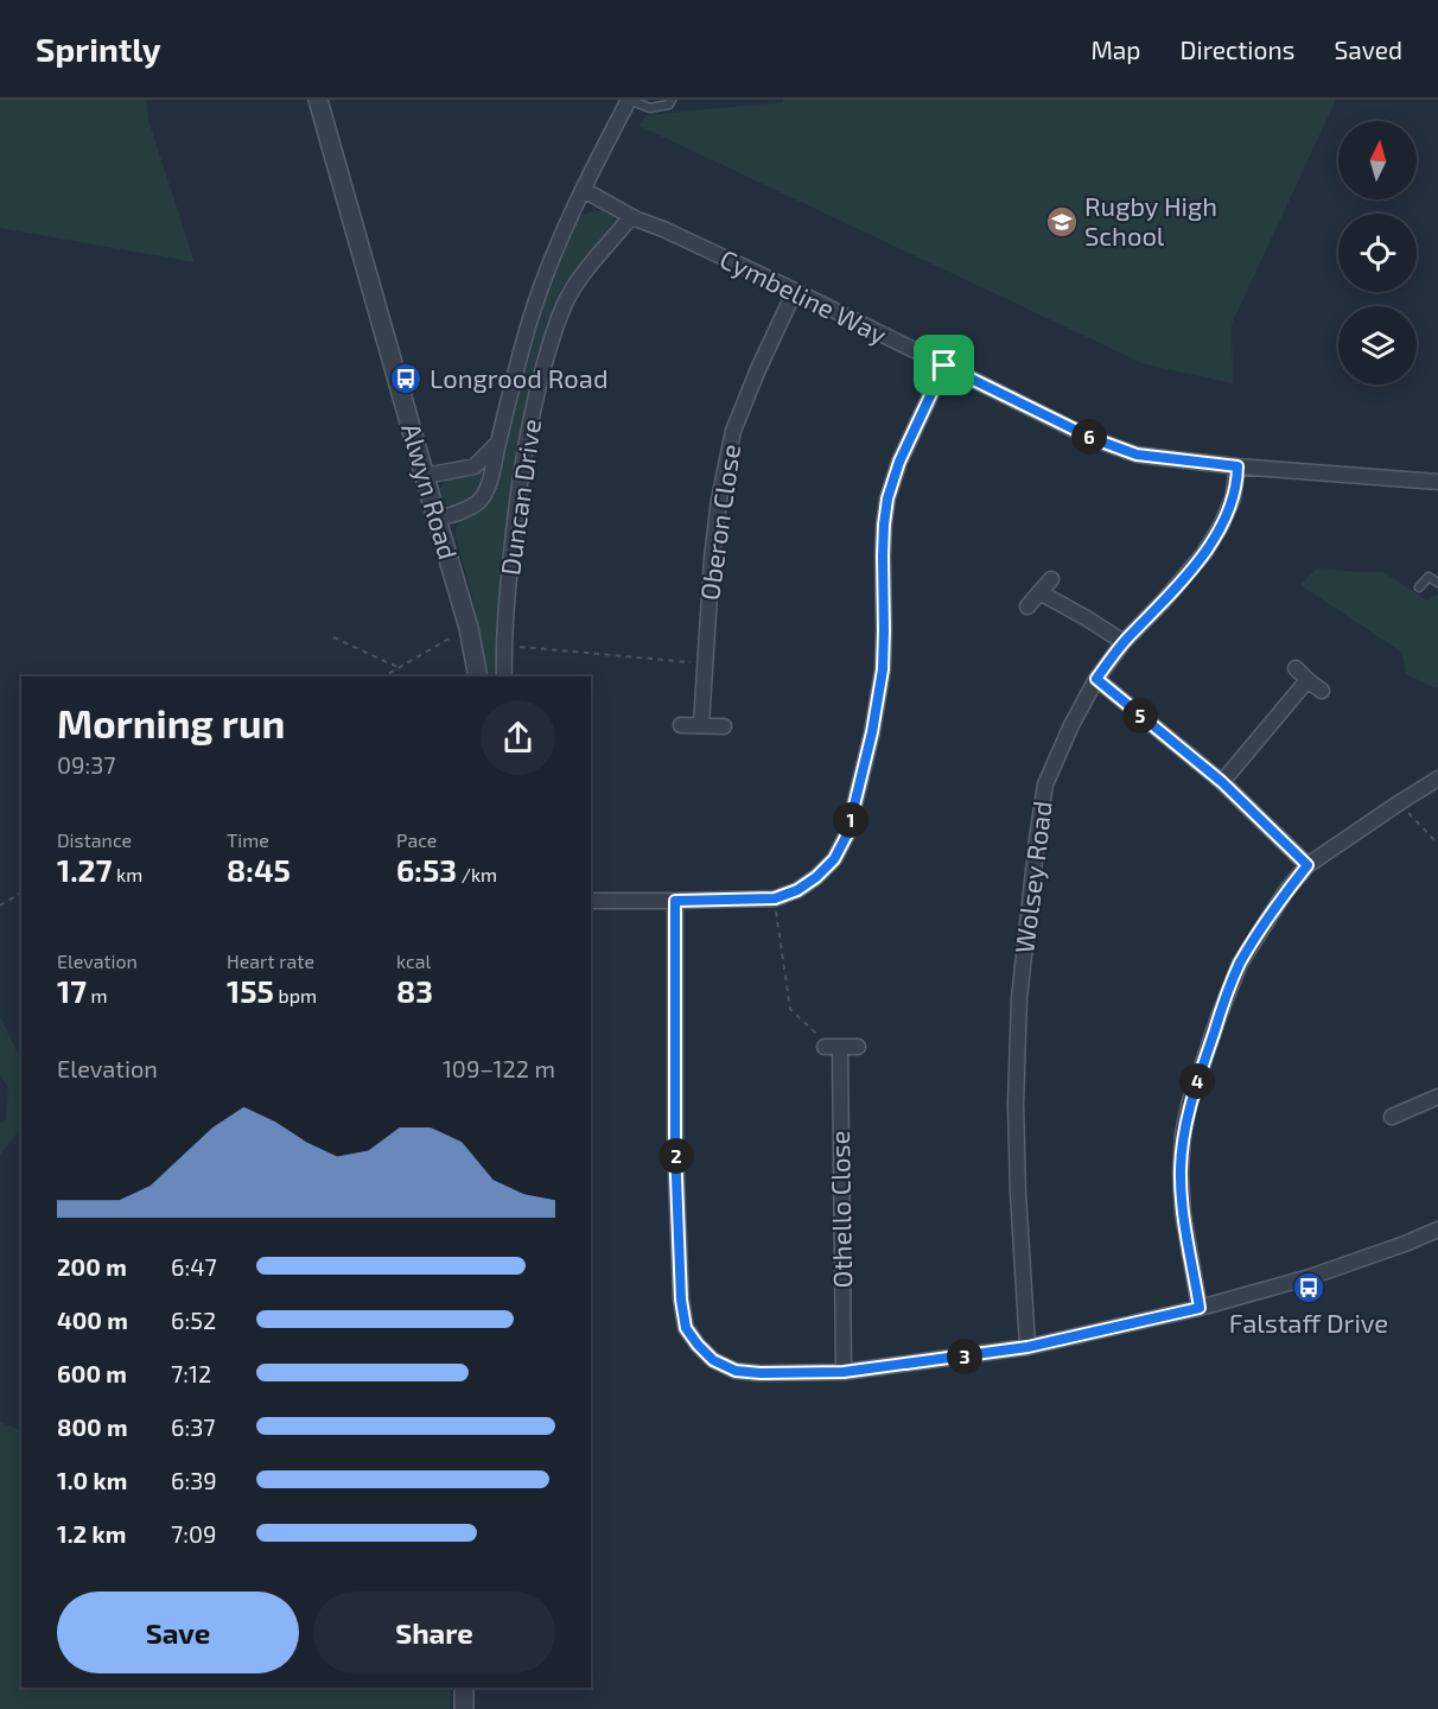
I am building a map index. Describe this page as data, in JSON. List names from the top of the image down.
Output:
{
  "streets": {
    "street": [
      "Cymbeline Way",
      "Alwyn Road",
      "Duncan Drive",
      "Oberon Close",
      "Wolsey Road",
      "Othello Close"
    ]
  },
  "crossings": [
    ["Cymbeline Way", "Duncan Drive"],
    ["Cymbeline Way", "Oberon Close"],
    ["Cymbeline Way", "Wolsey Road"]
  ],
  "places": {
    "school or university": ["Rugby High School"],
    "bus stop": ["Longrood Road", "Falstaff Drive"]
  },
  "north": "top",
  "page": {
    "header": "Sprintly",
    "nav": ["Map", "Directions", "Saved"],
    "pins": [
      "6",
      "5",
      "1",
      "4",
      "2",
      "3"
    ],
    "heading": ["Morning run", "09:37"],
    "stats": [
      ["Distance", "1.27 km"],
      ["Time", "8:45"],
      ["Pace", "6:53 /km"],
      ["Elevation", "17 m"],
      ["Heart rate", "155 bpm"],
      ["kcal", "83"]
    ],
    "chart": ["Elevation", "109–122 m"],
    "list": [
      {
        "name": "200 m",
        "note": "6:47"
      },
      {
        "name": "400 m",
        "note": "6:52"
      },
      {
        "name": "600 m",
        "note": "7:12"
      },
      {
        "name": "800 m",
        "note": "6:37"
      },
      {
        "name": "1.0 km",
        "note": "6:39"
      },
      {
        "name": "1.2 km",
        "note": "7:09"
      }
    ],
    "buttons": ["Save", "Share"]
  }
}
